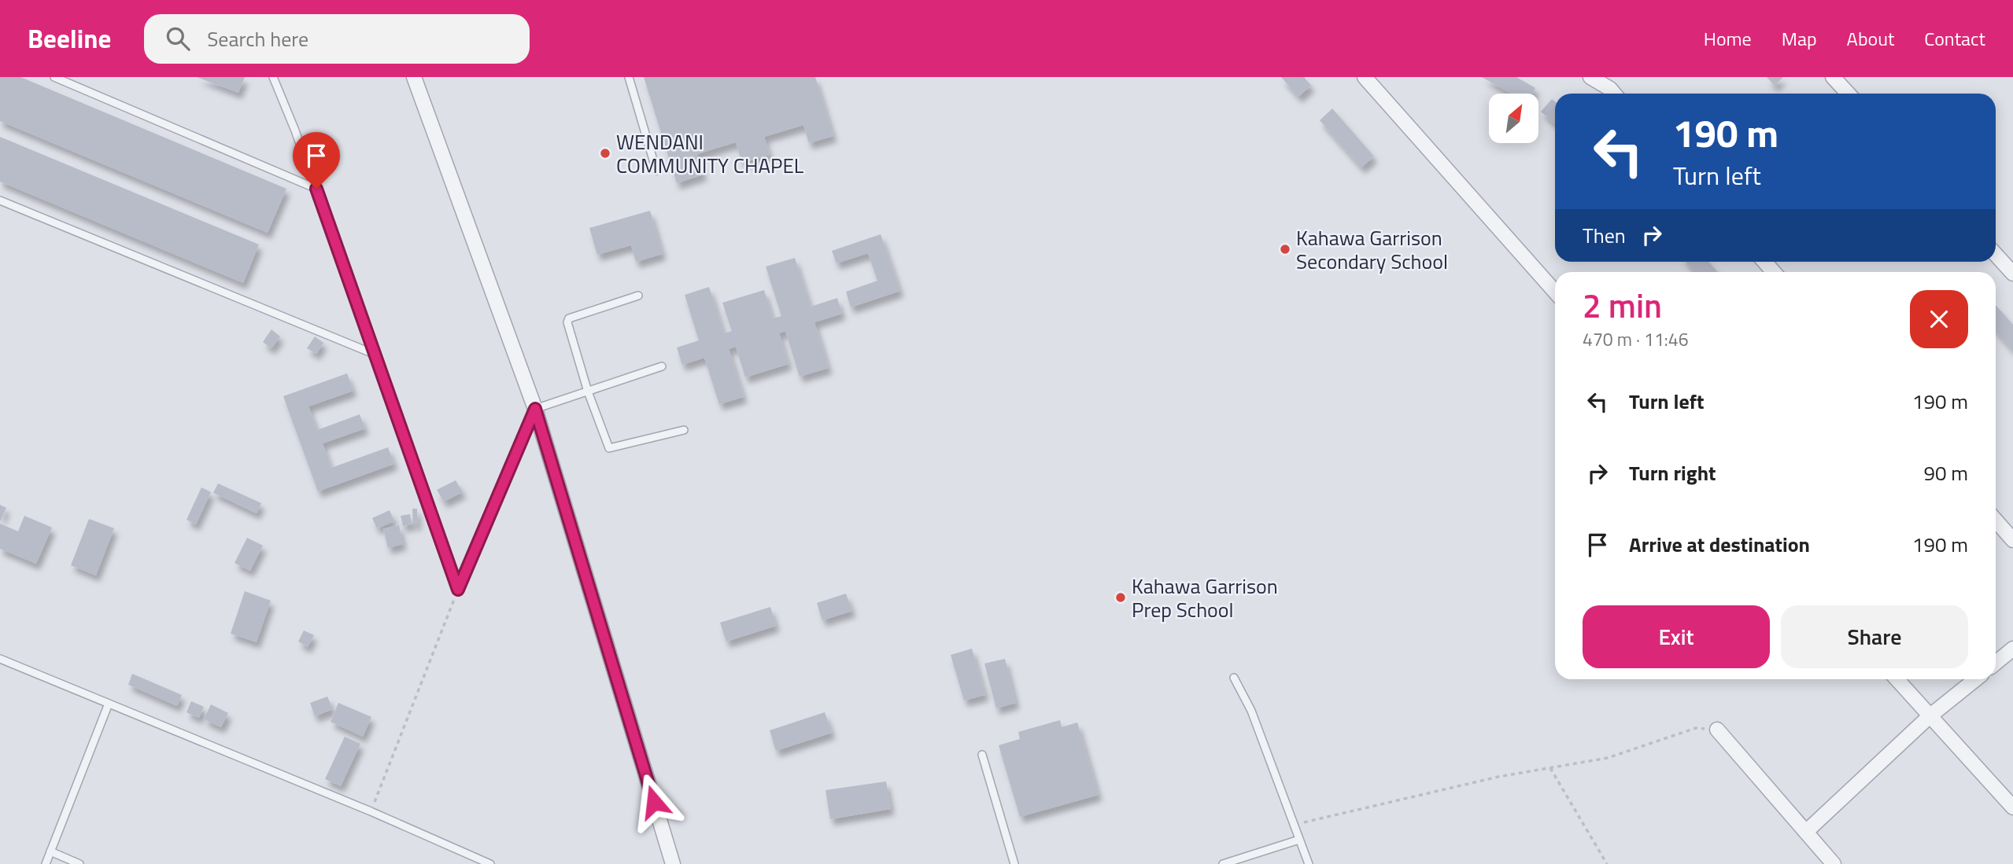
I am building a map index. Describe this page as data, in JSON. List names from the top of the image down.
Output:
{
  "places": ["WENDANI COMMUNITY CHAPEL", "Kahawa Garrison Secondary School", "Kahawa Garrison Prep School"],
  "north": "top right",
  "page": {
    "header": "Beeline",
    "search": "Search here",
    "nav": [
      "Home",
      "Map",
      "About",
      "Contact"
    ],
    "turn": ["190 m", "Turn left"],
    "then": "Then",
    "heading": ["2 min", "470 m · 11:46"],
    "list": [
      {
        "name": "Turn left",
        "value": "190 m"
      },
      {
        "name": "Turn right",
        "value": "90 m"
      },
      {
        "name": "Arrive at destination",
        "value": "190 m"
      }
    ],
    "buttons": ["Exit", "Share"]
  }
}
